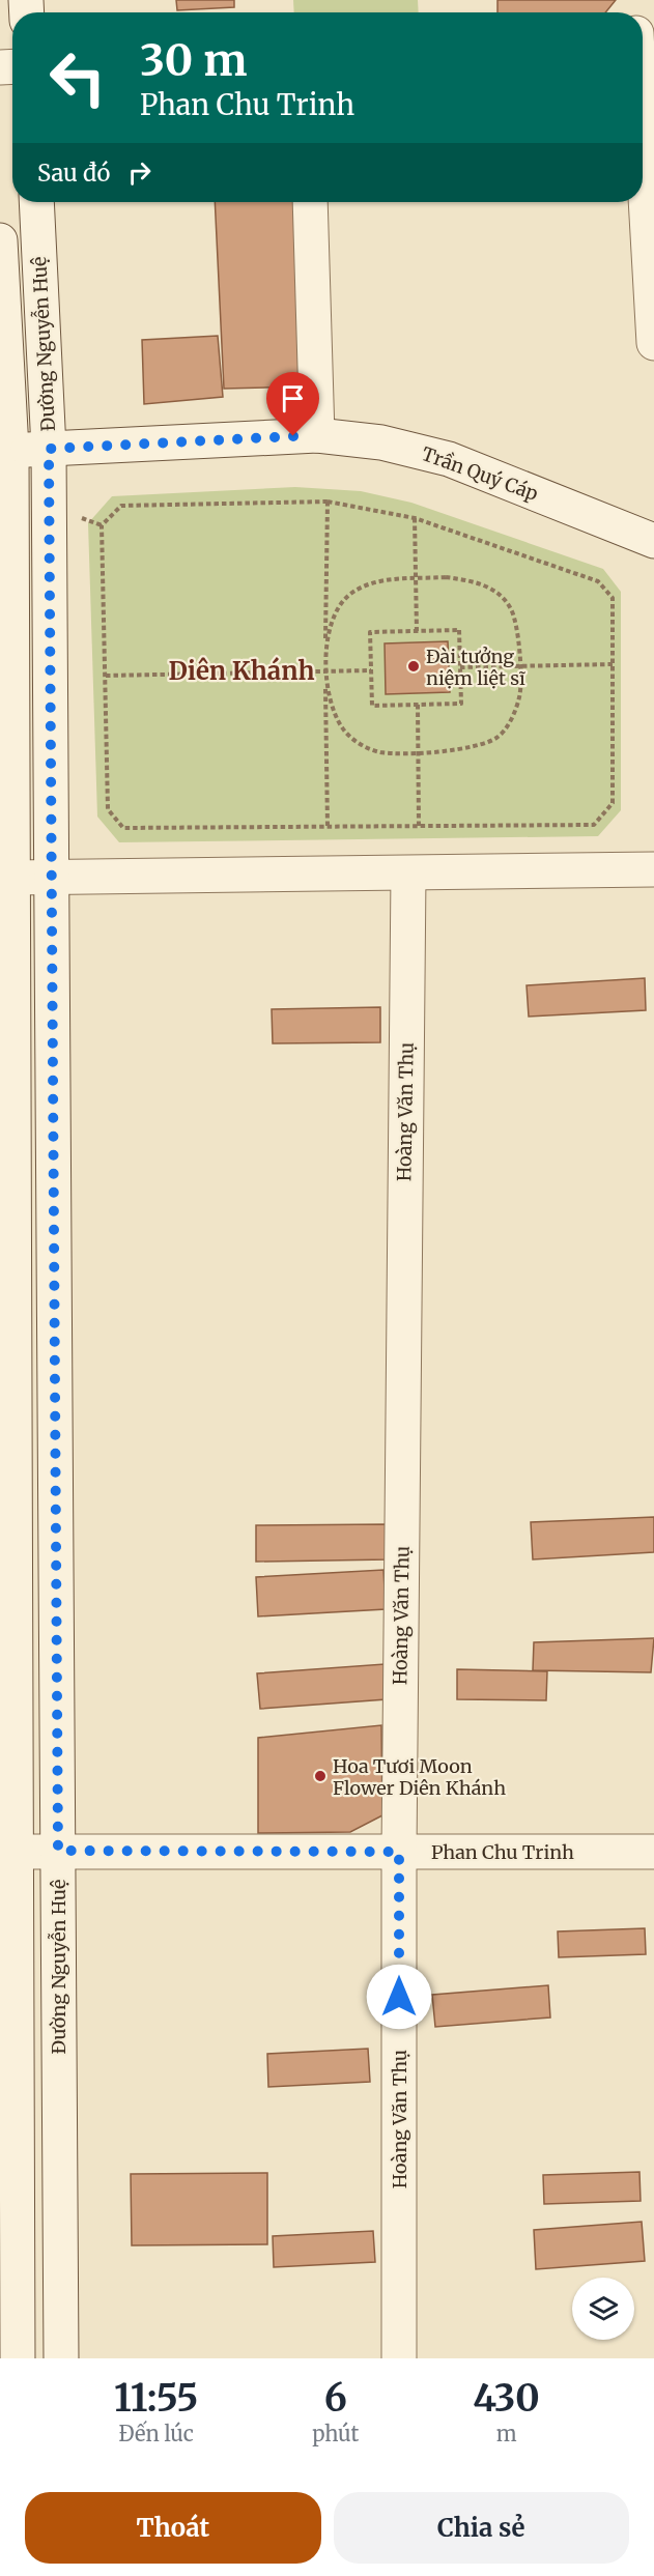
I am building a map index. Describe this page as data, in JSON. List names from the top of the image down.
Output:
{
  "streets": {
    "main road": [
      "Đường Nguyễn Huệ",
      "Trần Quý Cáp",
      "Hoàng Văn Thụ",
      "Phan Chu Trinh"
    ]
  },
  "crossings": [
    ["Đường Nguyễn Huệ", "Trần Quý Cáp"],
    ["Đường Nguyễn Huệ", "Phan Chu Trinh"],
    ["Hoàng Văn Thụ", "Phan Chu Trinh"]
  ],
  "districts": ["Diên Khánh"],
  "places": ["Đài tưởng niệm liệt sĩ", "Hoa Tươi Moon Flower Diên Khánh"],
  "page": {
    "turn": ["30 m", "Phan Chu Trinh"],
    "then": "Sau đó",
    "eta": [
      "11:55",
      "Đến lúc",
      "6",
      "phút",
      "430",
      "m"
    ],
    "buttons": ["Thoát", "Chia sẻ"]
  }
}
